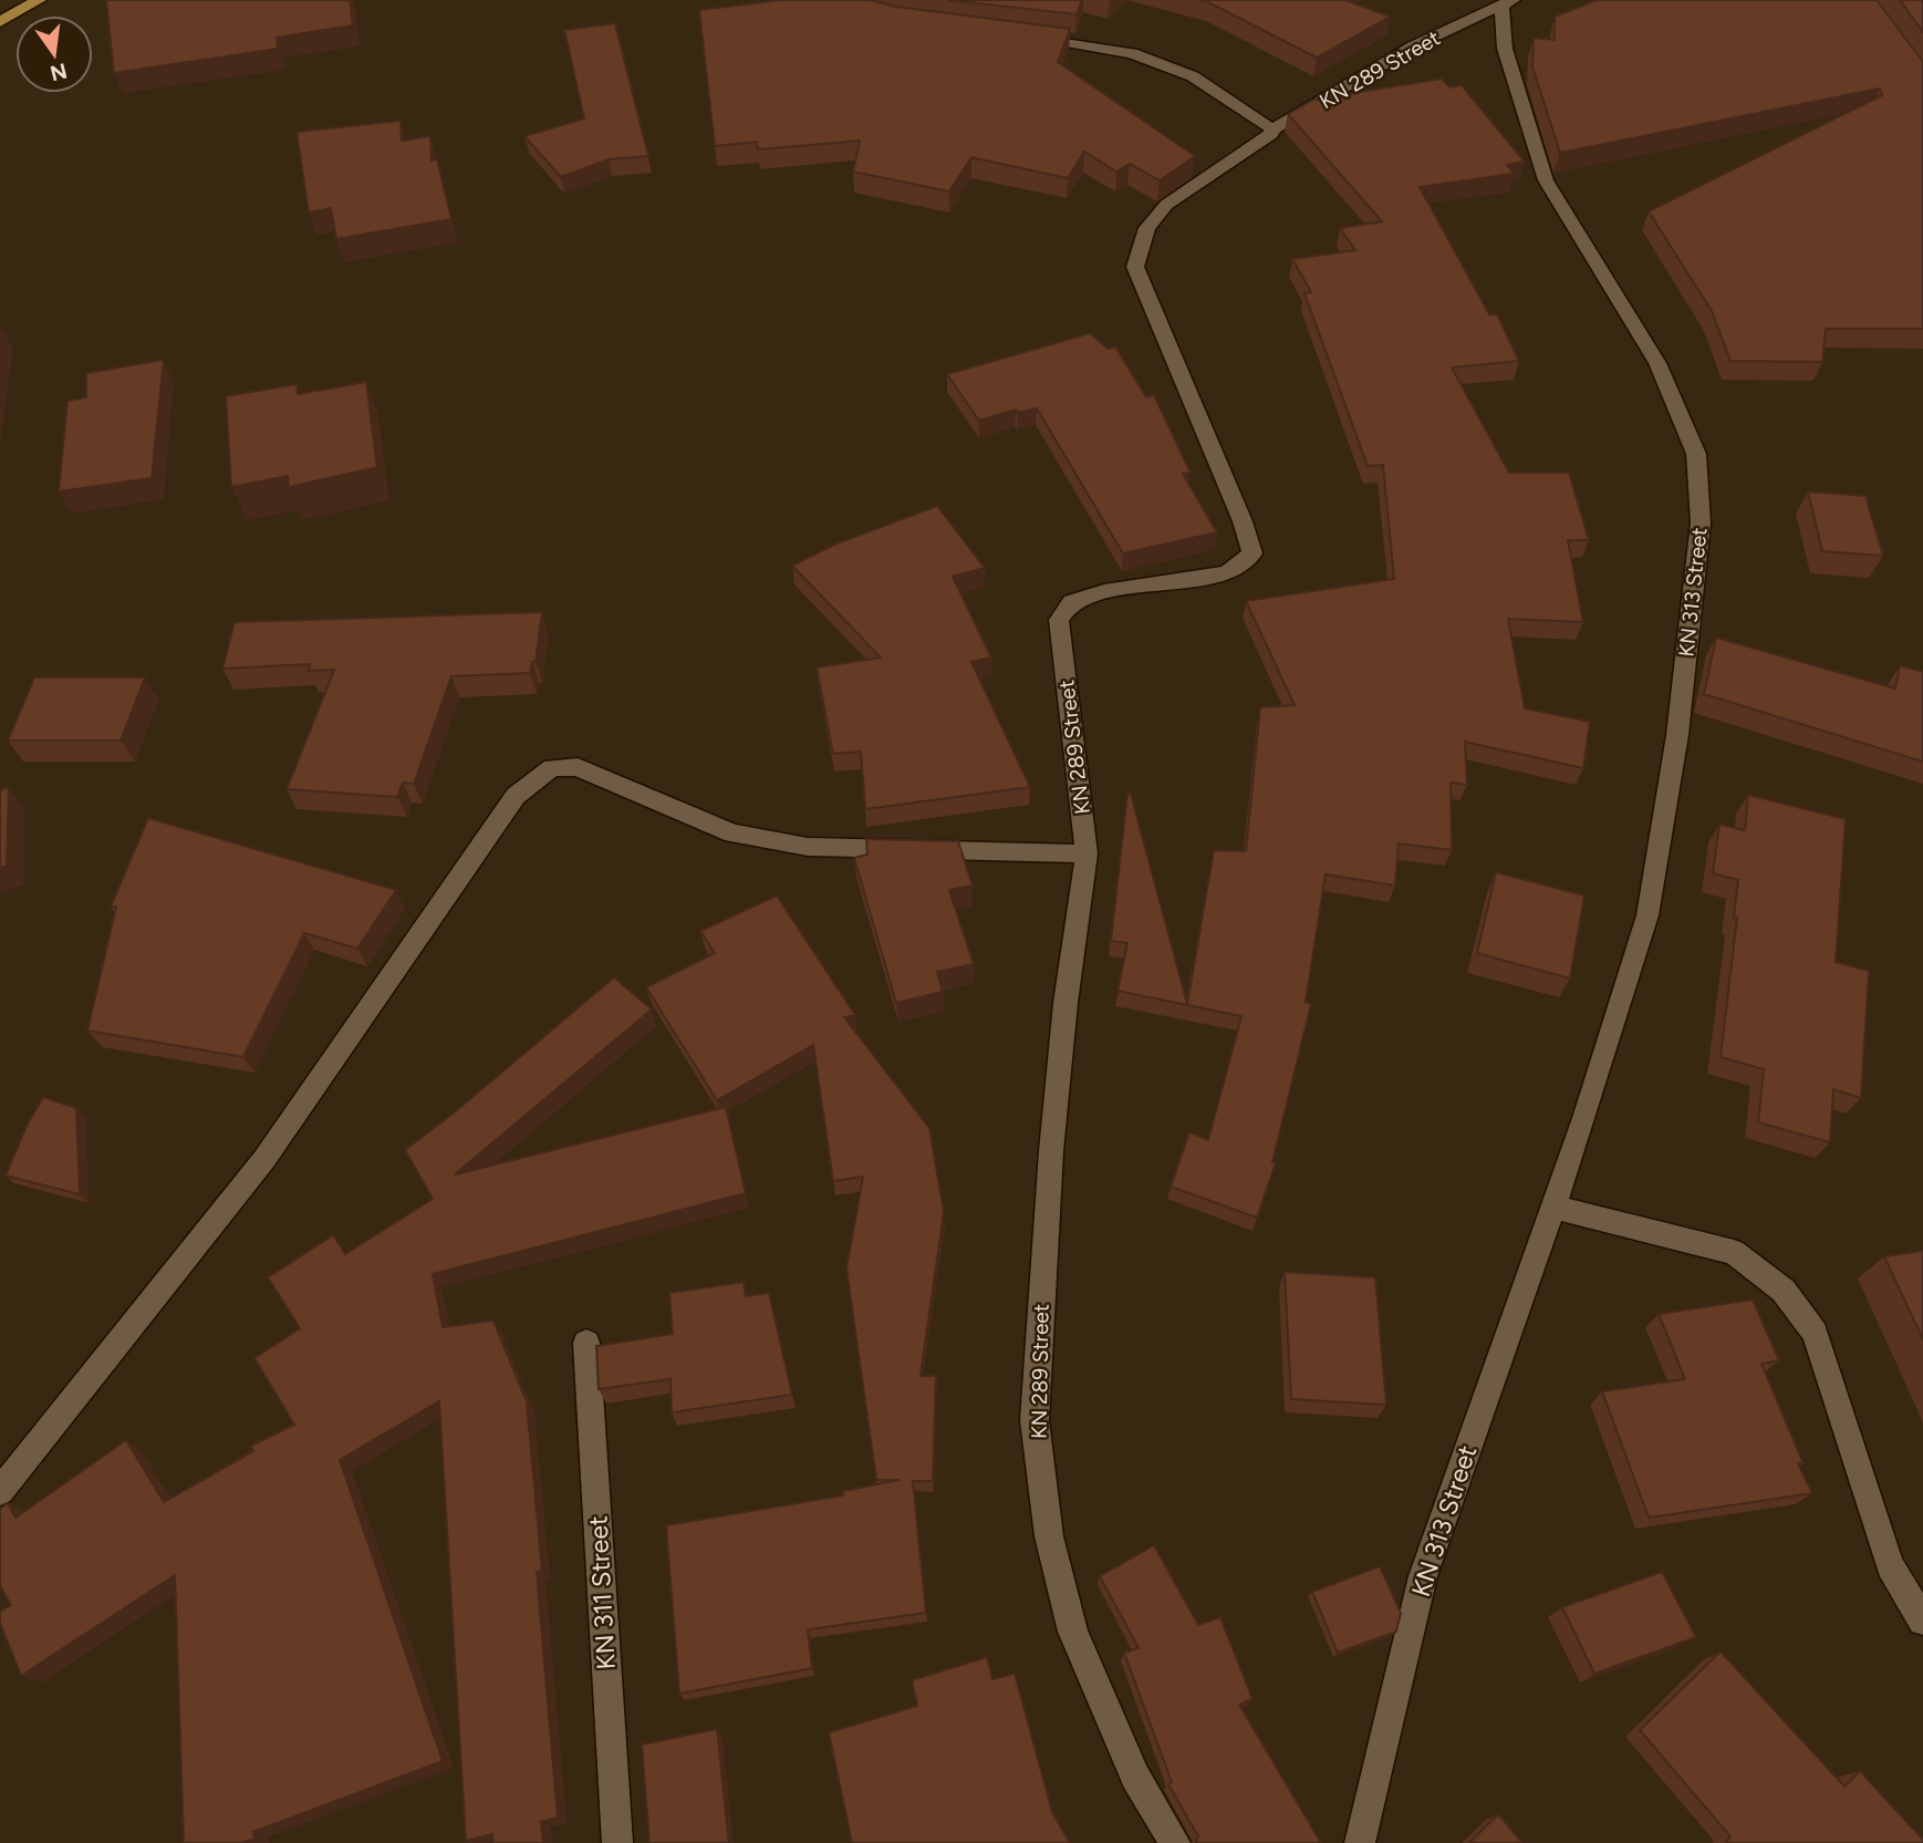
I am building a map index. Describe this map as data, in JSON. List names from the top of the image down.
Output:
{
  "streets": {
    "street": ["KN 289 Street", "KN 313 Street", "KN 311 Street"]
  },
  "crossings": [
    ["KN 289 Street", "KN 313 Street"]
  ],
  "north": "bottom"
}
